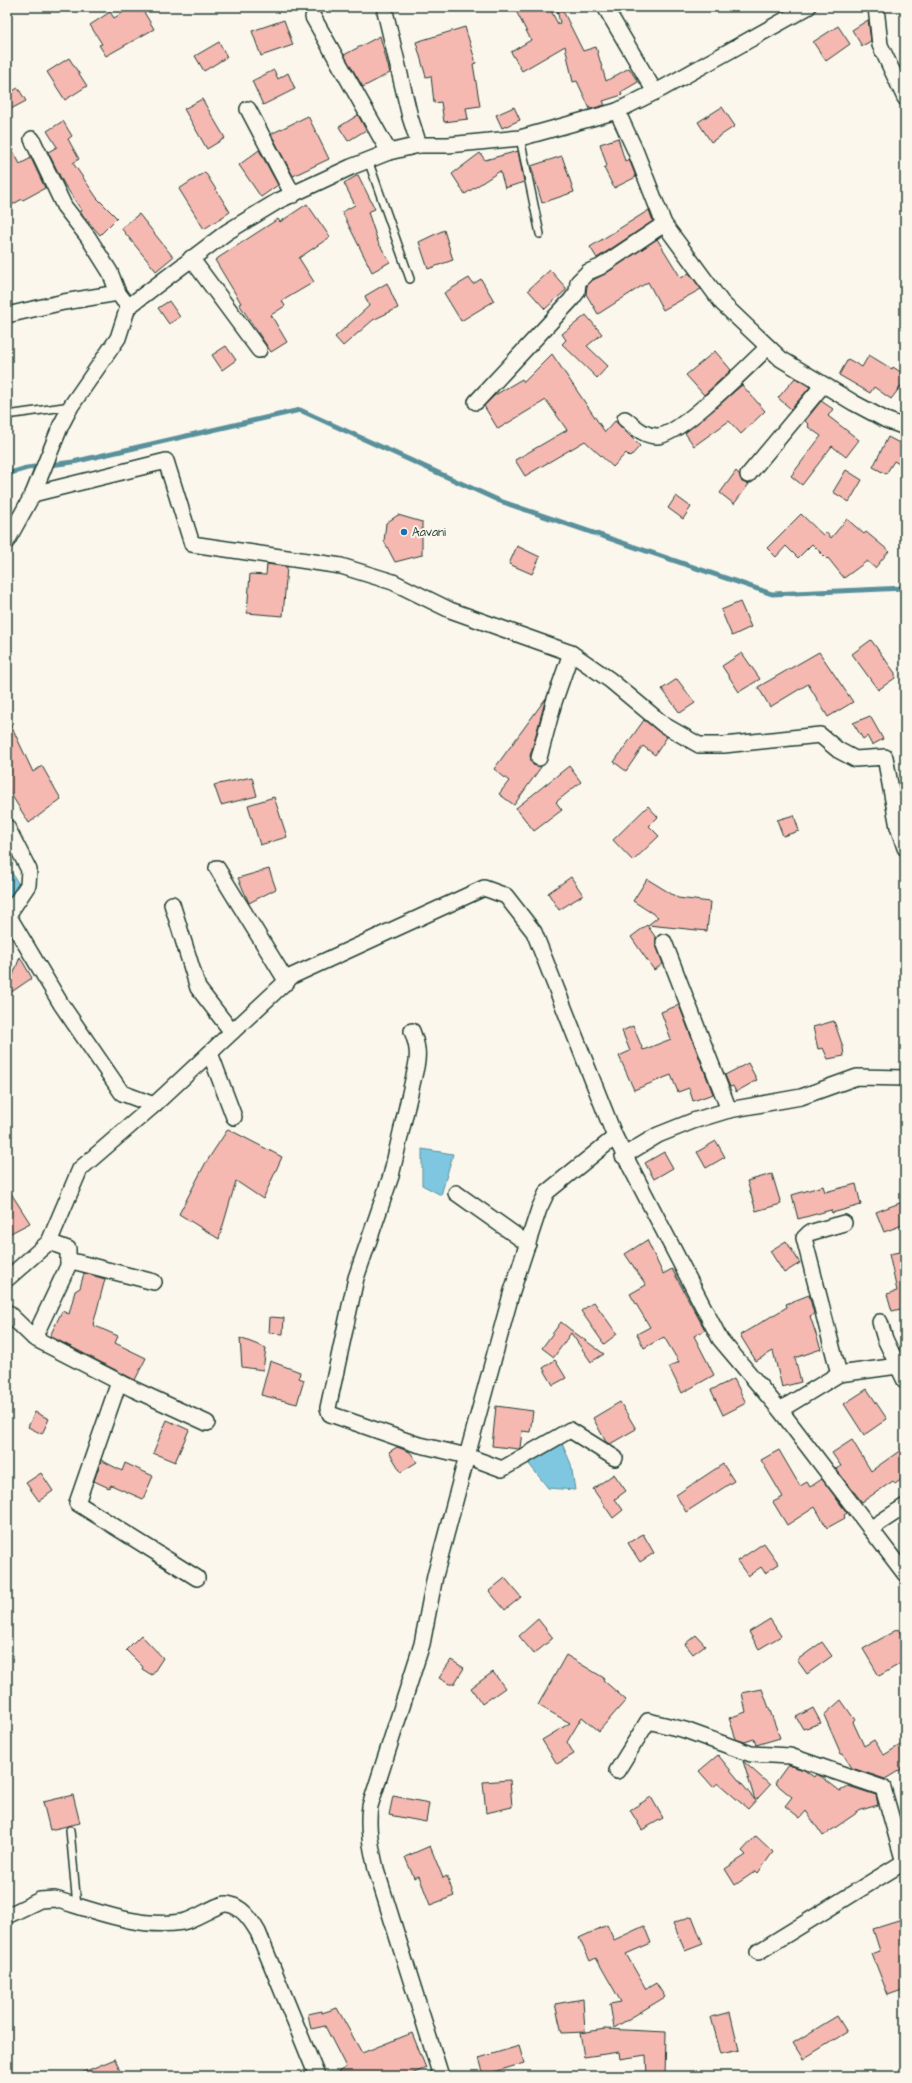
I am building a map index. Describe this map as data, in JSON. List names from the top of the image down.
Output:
{
  "places": ["Aavani"]
}
